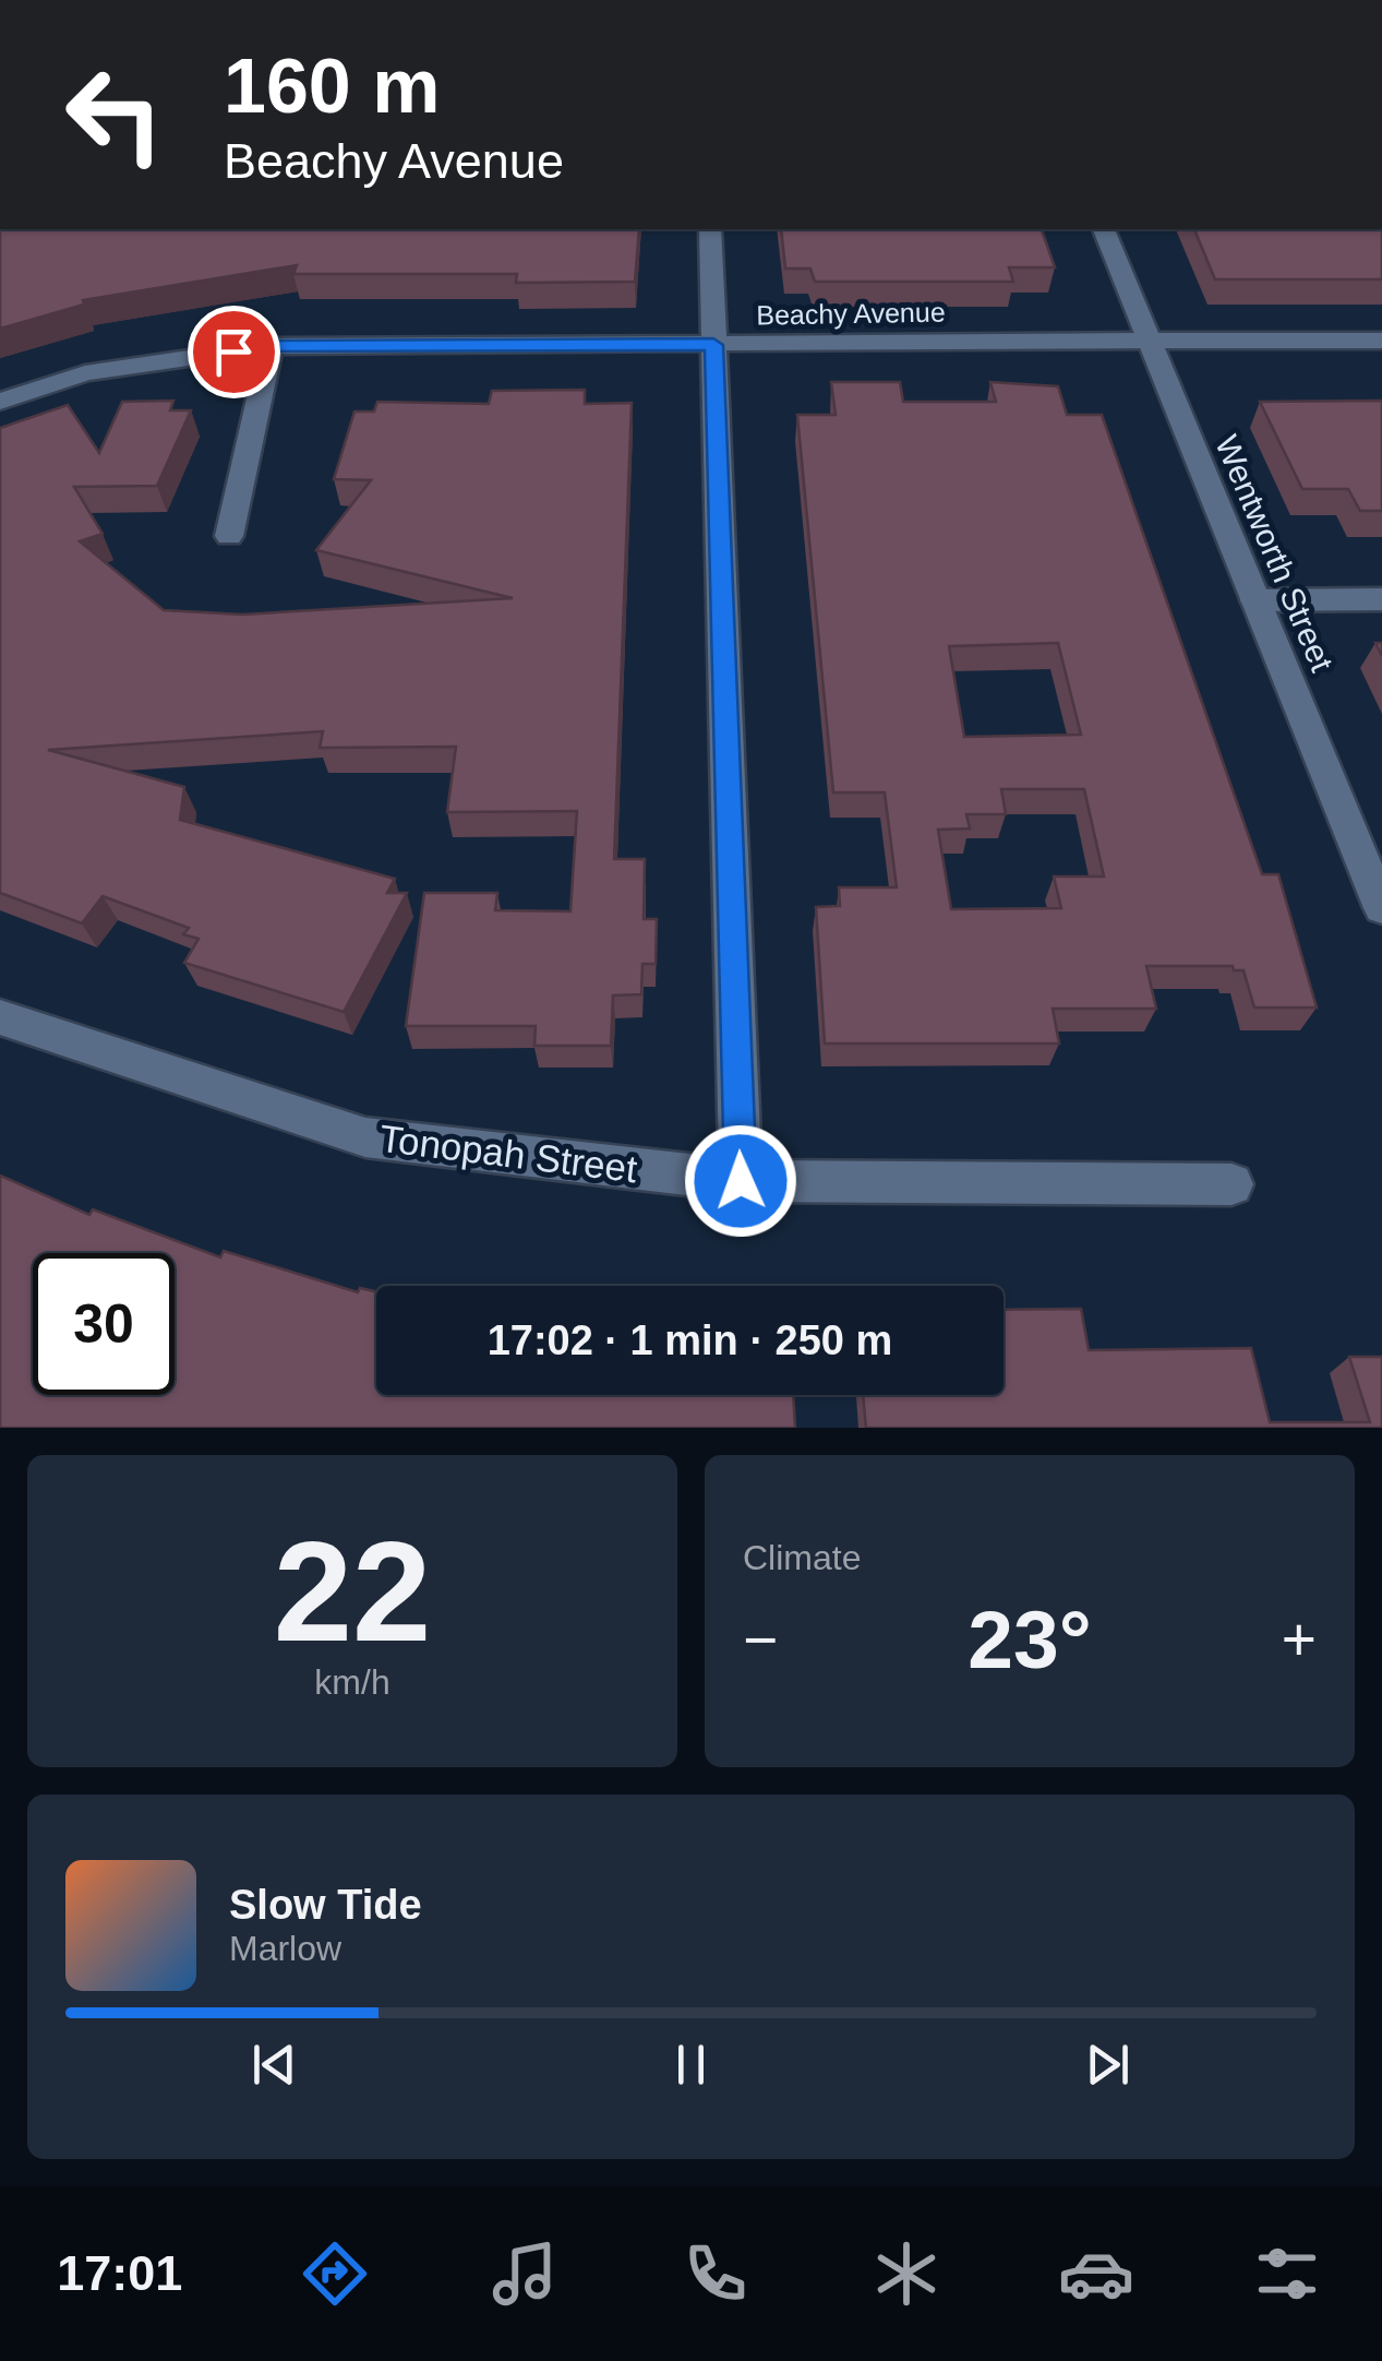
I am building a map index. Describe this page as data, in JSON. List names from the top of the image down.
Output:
{
  "streets": {
    "street": ["Beachy Avenue", "Wentworth Street", "Tonopah Street"]
  },
  "crossings": [
    ["Beachy Avenue", "Wentworth Street"]
  ],
  "page": {
    "turn": ["160 m", "Beachy Avenue"],
    "limit": "30",
    "trip": "17:02 · 1 min · 250 m",
    "tile": [
      ["22", "km/h"],
      "Climate"
    ],
    "heat": ["−", "23°", "+"],
    "song": ["Slow Tide", "Marlow"],
    "tabs": "17:01"
  }
}
